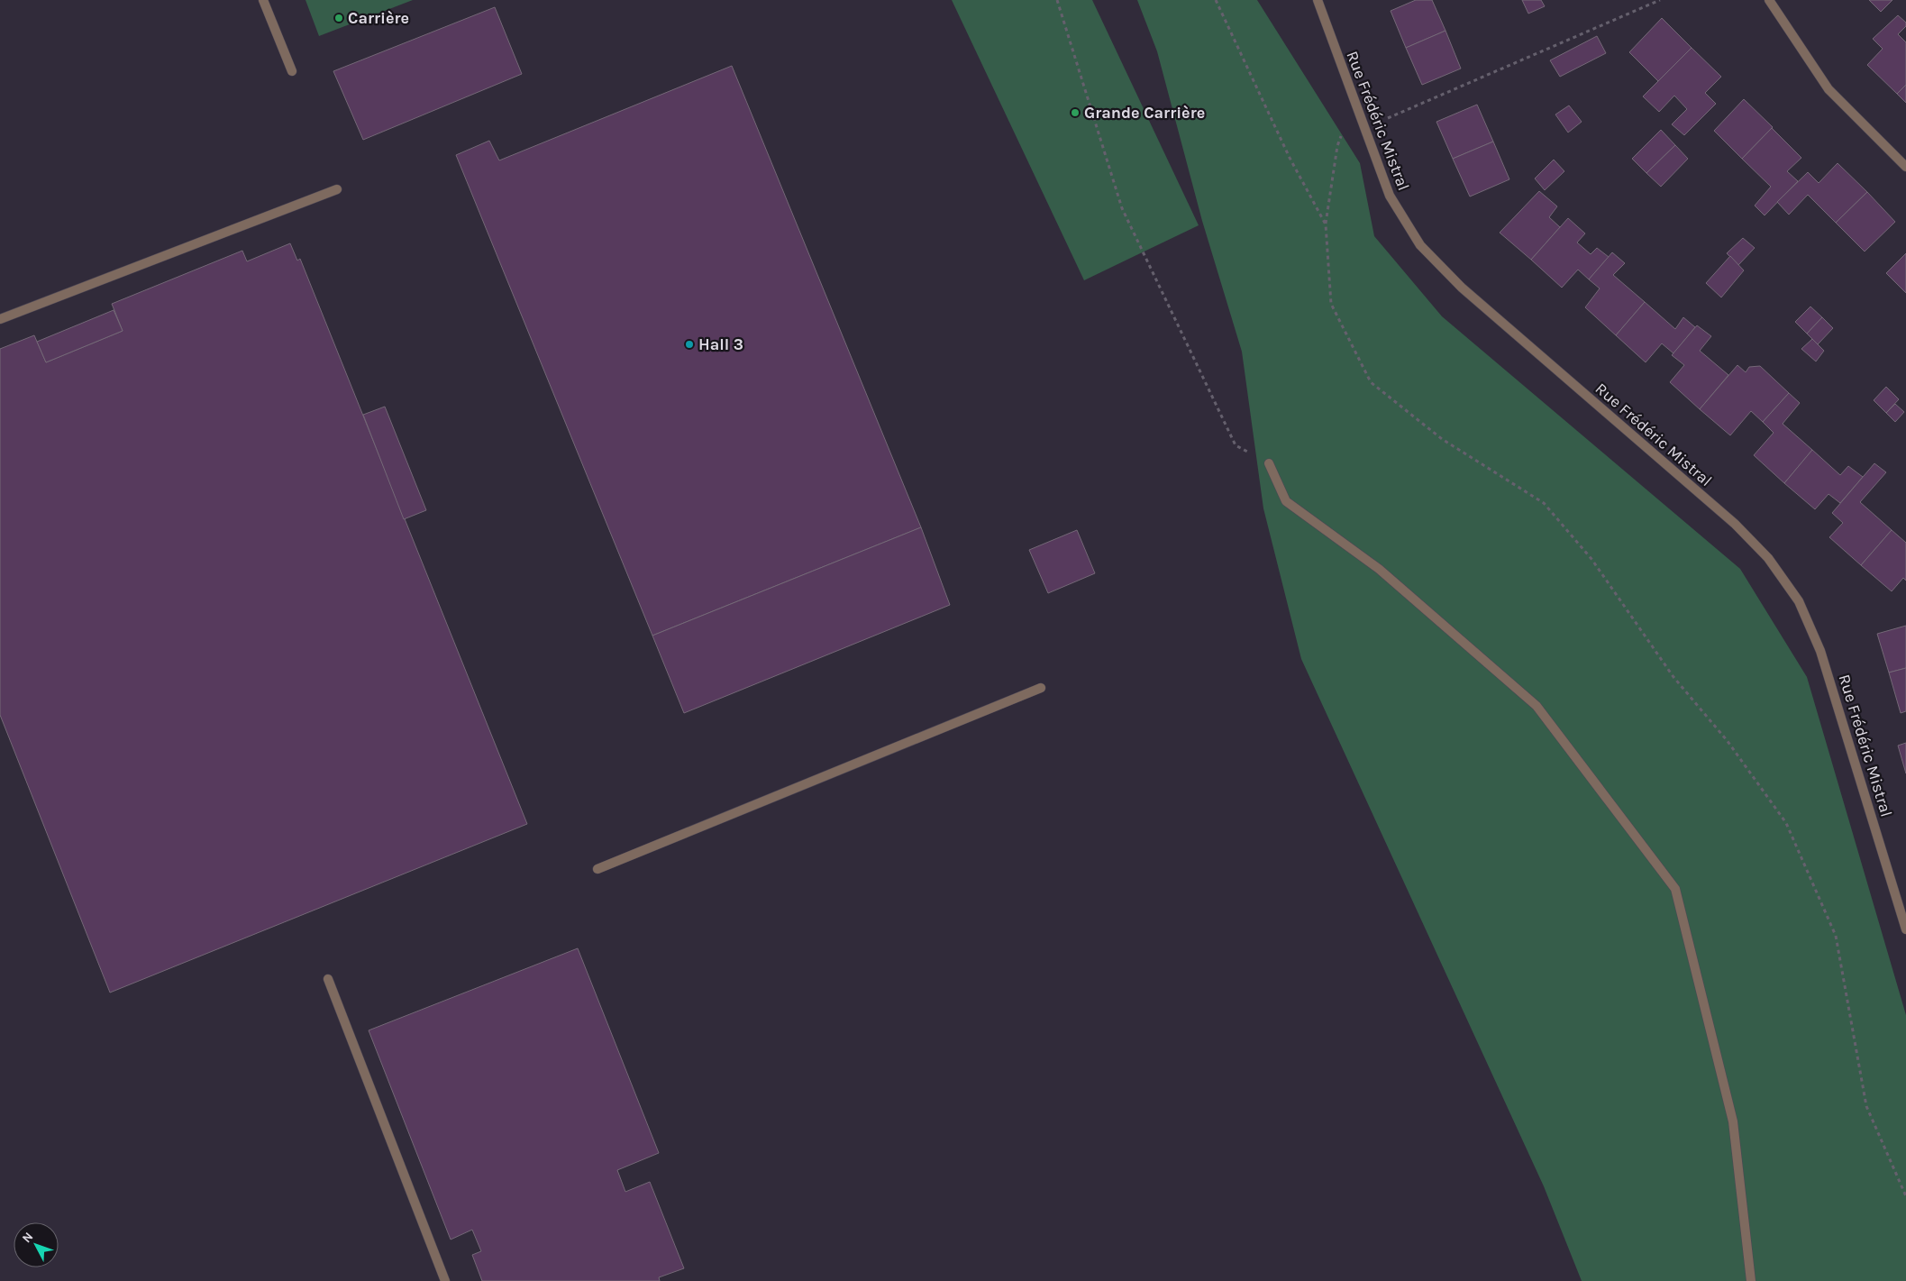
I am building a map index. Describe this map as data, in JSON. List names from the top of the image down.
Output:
{
  "streets": {
    "street": ["Rue Frédéric Mistral"]
  },
  "places": ["Carrière", "Grande Carrière", "Hall 3"],
  "north": "top left"
}
